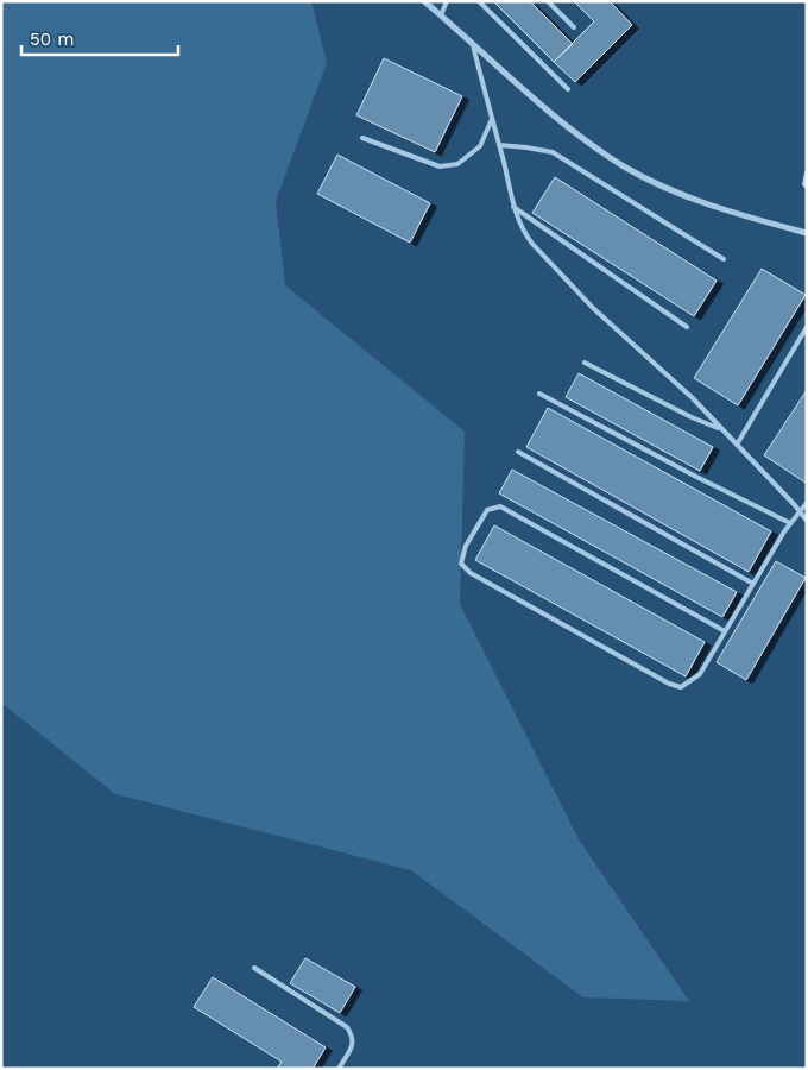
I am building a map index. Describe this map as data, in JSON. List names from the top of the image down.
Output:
{
  "scale_bar": "50 m"
}
